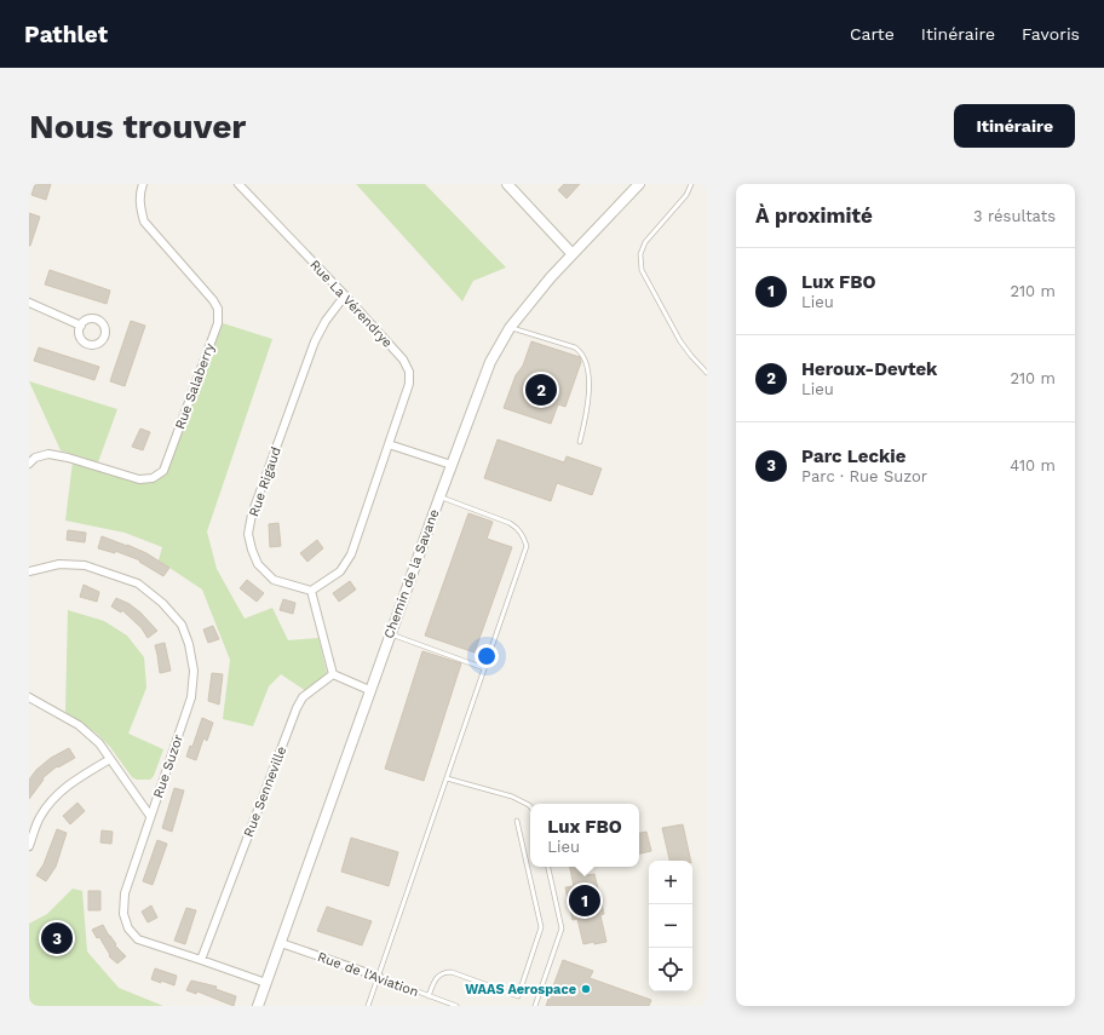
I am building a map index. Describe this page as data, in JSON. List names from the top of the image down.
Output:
{
  "streets": {
    "street": [
      "Rue La Vérendrye",
      "Rue Salaberry",
      "Rue Rigaud",
      "Chemin de la Savane",
      "Rue Suzor",
      "Rue Senneville",
      "Rue de l'Aviation"
    ]
  },
  "crossings": [
    ["Rue La Vérendrye", "Rue Rigaud"],
    ["Chemin de la Savane", "Rue Suzor"],
    ["Chemin de la Savane", "Rue de l'Aviation"],
    ["Rue Suzor", "Rue Senneville"]
  ],
  "places": ["WAAS Aerospace"],
  "page": {
    "header": "Pathlet",
    "nav": ["Carte", "Itinéraire", "Favoris"],
    "buttons": "Itinéraire",
    "title": "Nous trouver",
    "heading": ["À proximité", "3 résultats"],
    "list": [
      {
        "mark": "1",
        "name": "Lux FBO",
        "note": "Lieu",
        "value": "210 m"
      },
      {
        "mark": "2",
        "name": "Heroux-Devtek",
        "note": "Lieu",
        "value": "210 m"
      },
      {
        "mark": "3",
        "name": "Parc Leckie",
        "note": "Parc · Rue Suzor",
        "value": "410 m"
      }
    ],
    "pins": ["2", "1", "3"],
    "popup": ["Lux FBO", "Lieu"],
    "map_buttons": ["+", "−"]
  }
}
